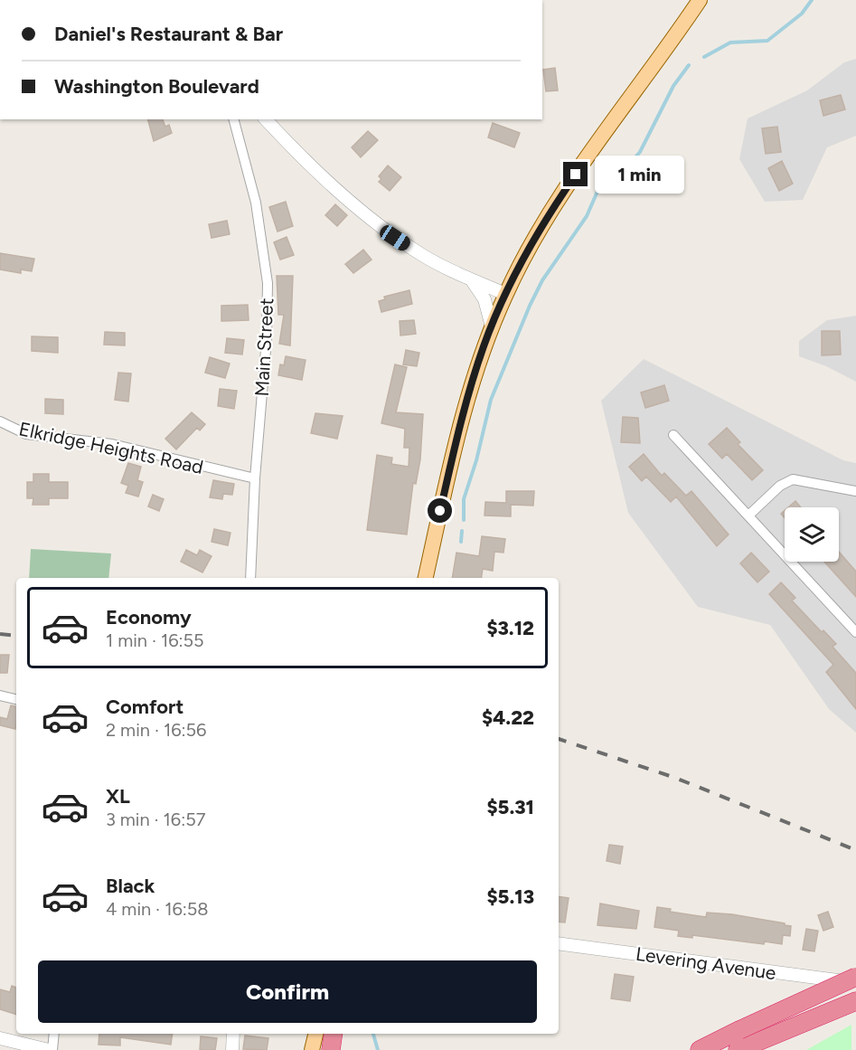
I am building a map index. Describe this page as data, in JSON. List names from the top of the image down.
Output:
{
  "streets": {
    "street": ["Main Street", "Elkridge Heights Road", "Levering Avenue"]
  },
  "crossings": [
    ["Main Street", "Elkridge Heights Road"]
  ],
  "page": {
    "banner": ["Daniel's Restaurant & Bar", "Washington Boulevard"],
    "bubble": "1 min",
    "list": [
      {
        "name": "Economy",
        "note": "1 min · 16:55",
        "value": "$3.12"
      },
      {
        "name": "Comfort",
        "note": "2 min · 16:56",
        "value": "$4.22"
      },
      {
        "name": "XL",
        "note": "3 min · 16:57",
        "value": "$5.31"
      },
      {
        "name": "Black",
        "note": "4 min · 16:58",
        "value": "$5.13"
      }
    ],
    "buttons": "Confirm"
  }
}
